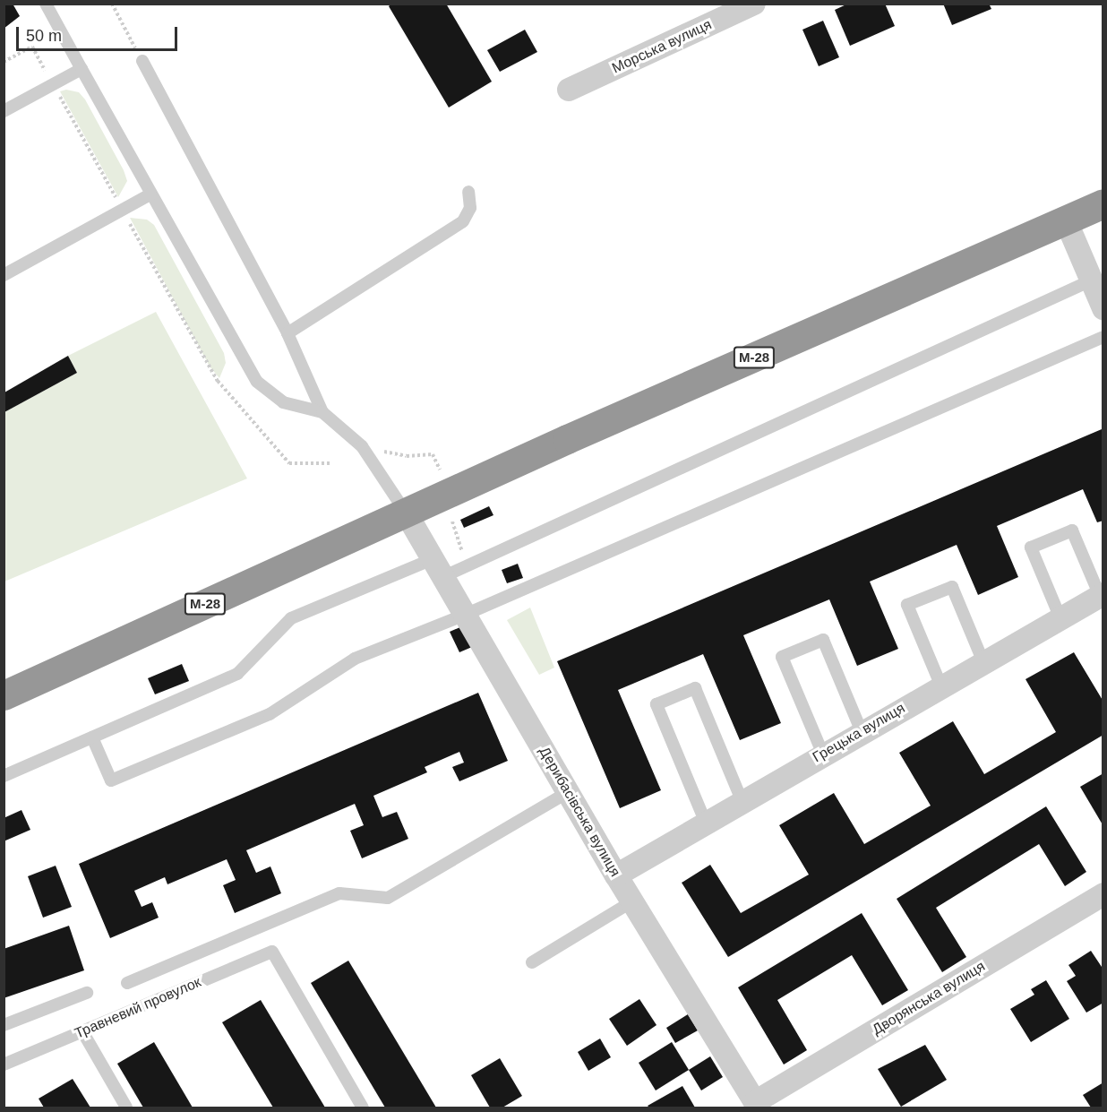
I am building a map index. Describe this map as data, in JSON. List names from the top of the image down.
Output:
{
  "streets": {
    "highway": ["М-28"],
    "street": [
      "Морська вулиця",
      "Грецька вулиця",
      "Дерибасівська вулиця",
      "Дворянська вулиця"
    ],
    "lane": ["Травневий провулок"]
  },
  "crossings": [
    ["М-28", "Дерибасівська вулиця"],
    ["Грецька вулиця", "Дерибасівська вулиця"],
    ["Дерибасівська вулиця", "Дворянська вулиця"]
  ],
  "scale_bar": "50 m"
}
